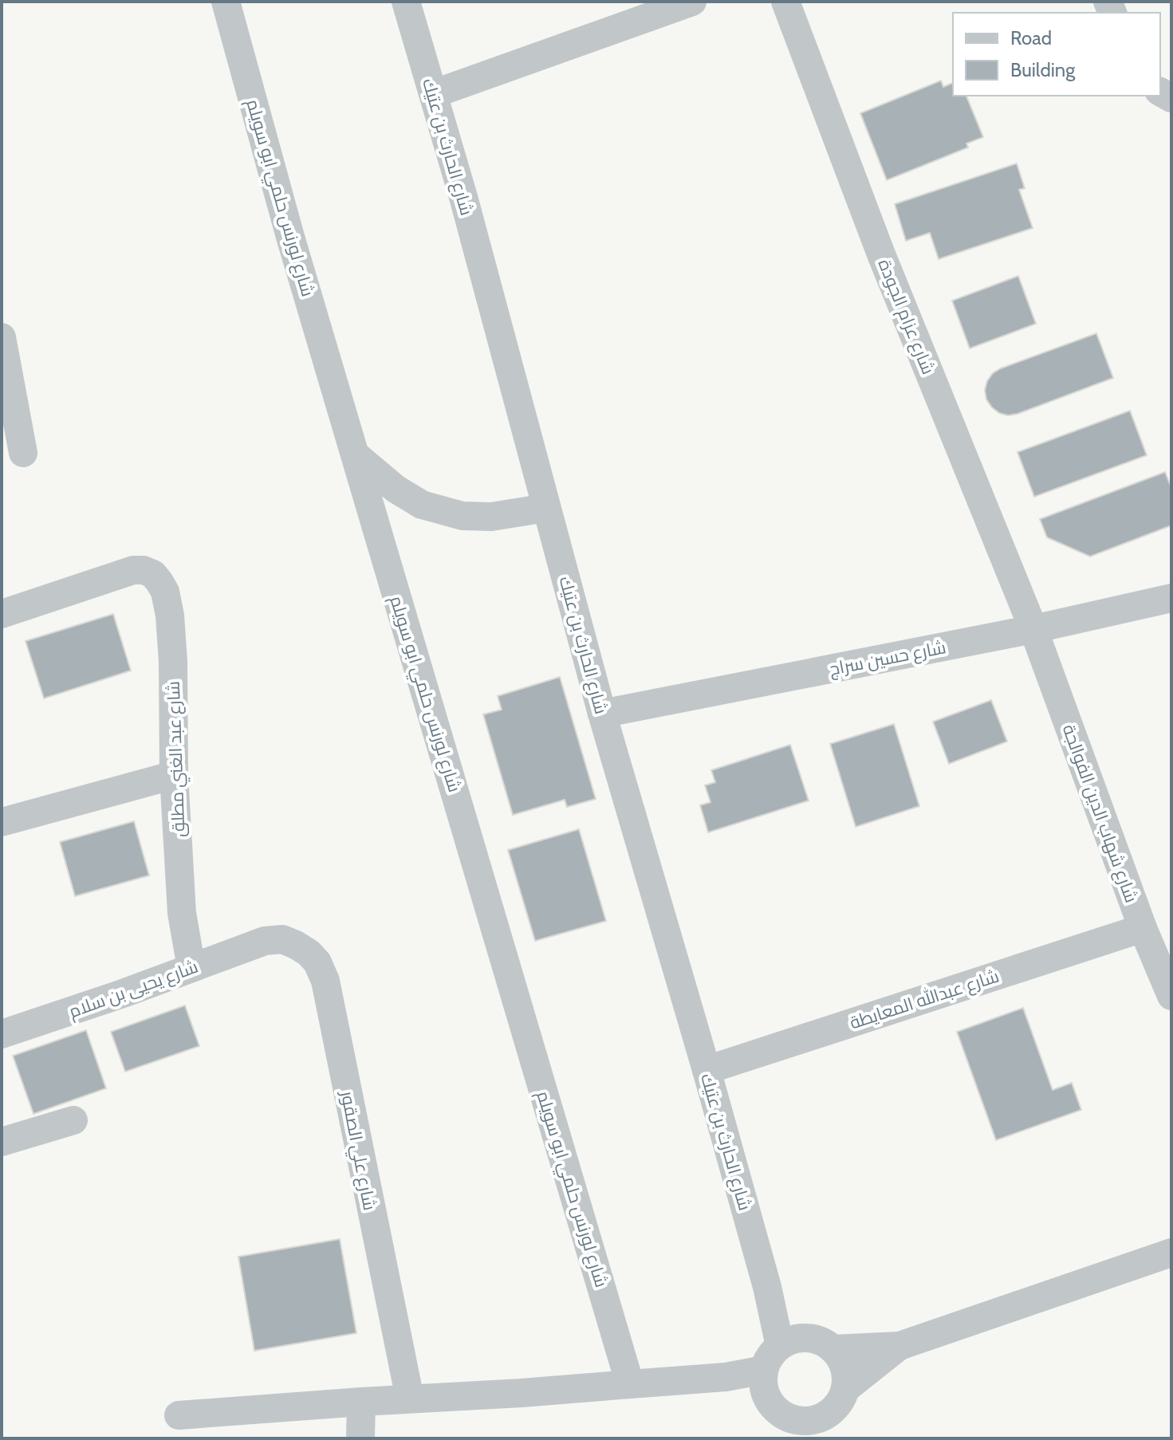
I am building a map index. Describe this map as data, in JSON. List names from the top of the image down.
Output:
{
  "streets": {
    "street": [
      "شارع الحارث بن عتيك",
      "شارع لورنس حلمي ابو سويلم",
      "شارع عزام الجودة",
      "شارع حسين سراج",
      "شارع عبد الغني مطلق",
      "شارع شهاب الدين الفوالجة",
      "شارع يحيى بن سلام",
      "شارع عبدالله المعايطة",
      "شارع علي الصقور"
    ]
  },
  "crossings": [
    ["شارع الحارث بن عتيك", "شارع حسين سراج"],
    ["شارع الحارث بن عتيك", "شارع عبدالله المعايطة"],
    ["شارع عزام الجودة", "شارع حسين سراج"],
    ["شارع عزام الجودة", "شارع شهاب الدين الفوالجة"],
    ["شارع حسين سراج", "شارع شهاب الدين الفوالجة"],
    ["شارع عبد الغني مطلق", "شارع يحيى بن سلام"],
    ["شارع شهاب الدين الفوالجة", "شارع عبدالله المعايطة"],
    ["شارع يحيى بن سلام", "شارع علي الصقور"]
  ],
  "legend": ["Road", "Building"]
}
